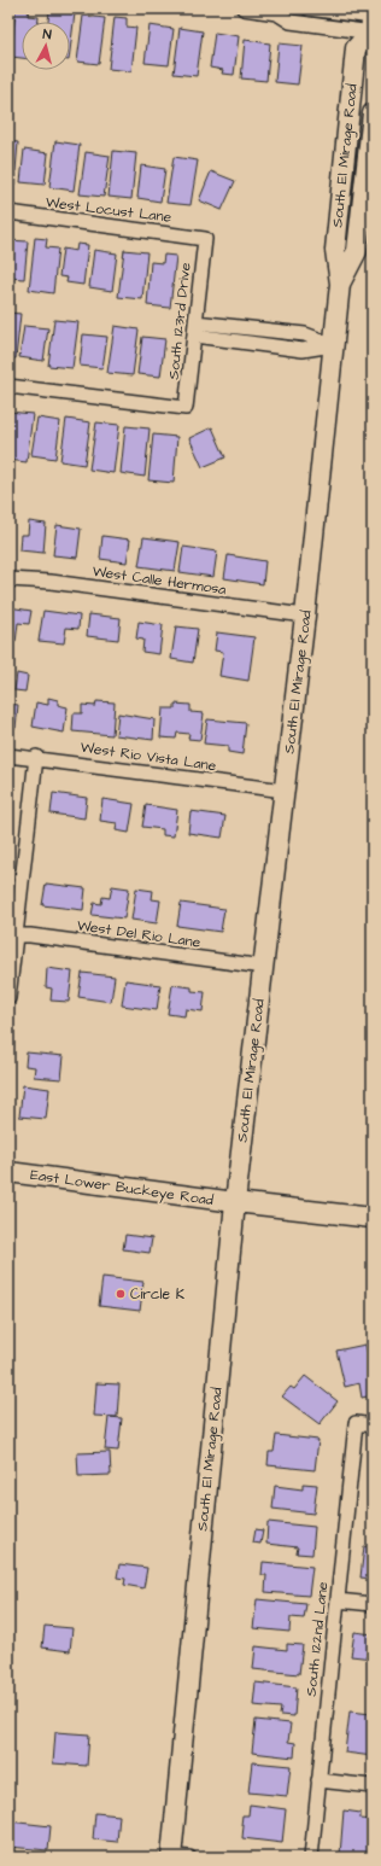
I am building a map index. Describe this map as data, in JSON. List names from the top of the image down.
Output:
{
  "streets": {
    "main road": ["South El Mirage Road", "East Lower Buckeye Road"],
    "street": [
      "West Locust Lane",
      "South 123rd Drive",
      "West Calle Hermosa",
      "West Rio Vista Lane",
      "West Del Rio Lane",
      "South 122nd Lane"
    ]
  },
  "crossings": [
    ["South El Mirage Road", "West Calle Hermosa"],
    ["South El Mirage Road", "West Rio Vista Lane"],
    ["South El Mirage Road", "West Del Rio Lane"],
    ["South El Mirage Road", "East Lower Buckeye Road"],
    ["West Locust Lane", "South 123rd Drive"]
  ],
  "places": ["Circle K"],
  "north": "top"
}
